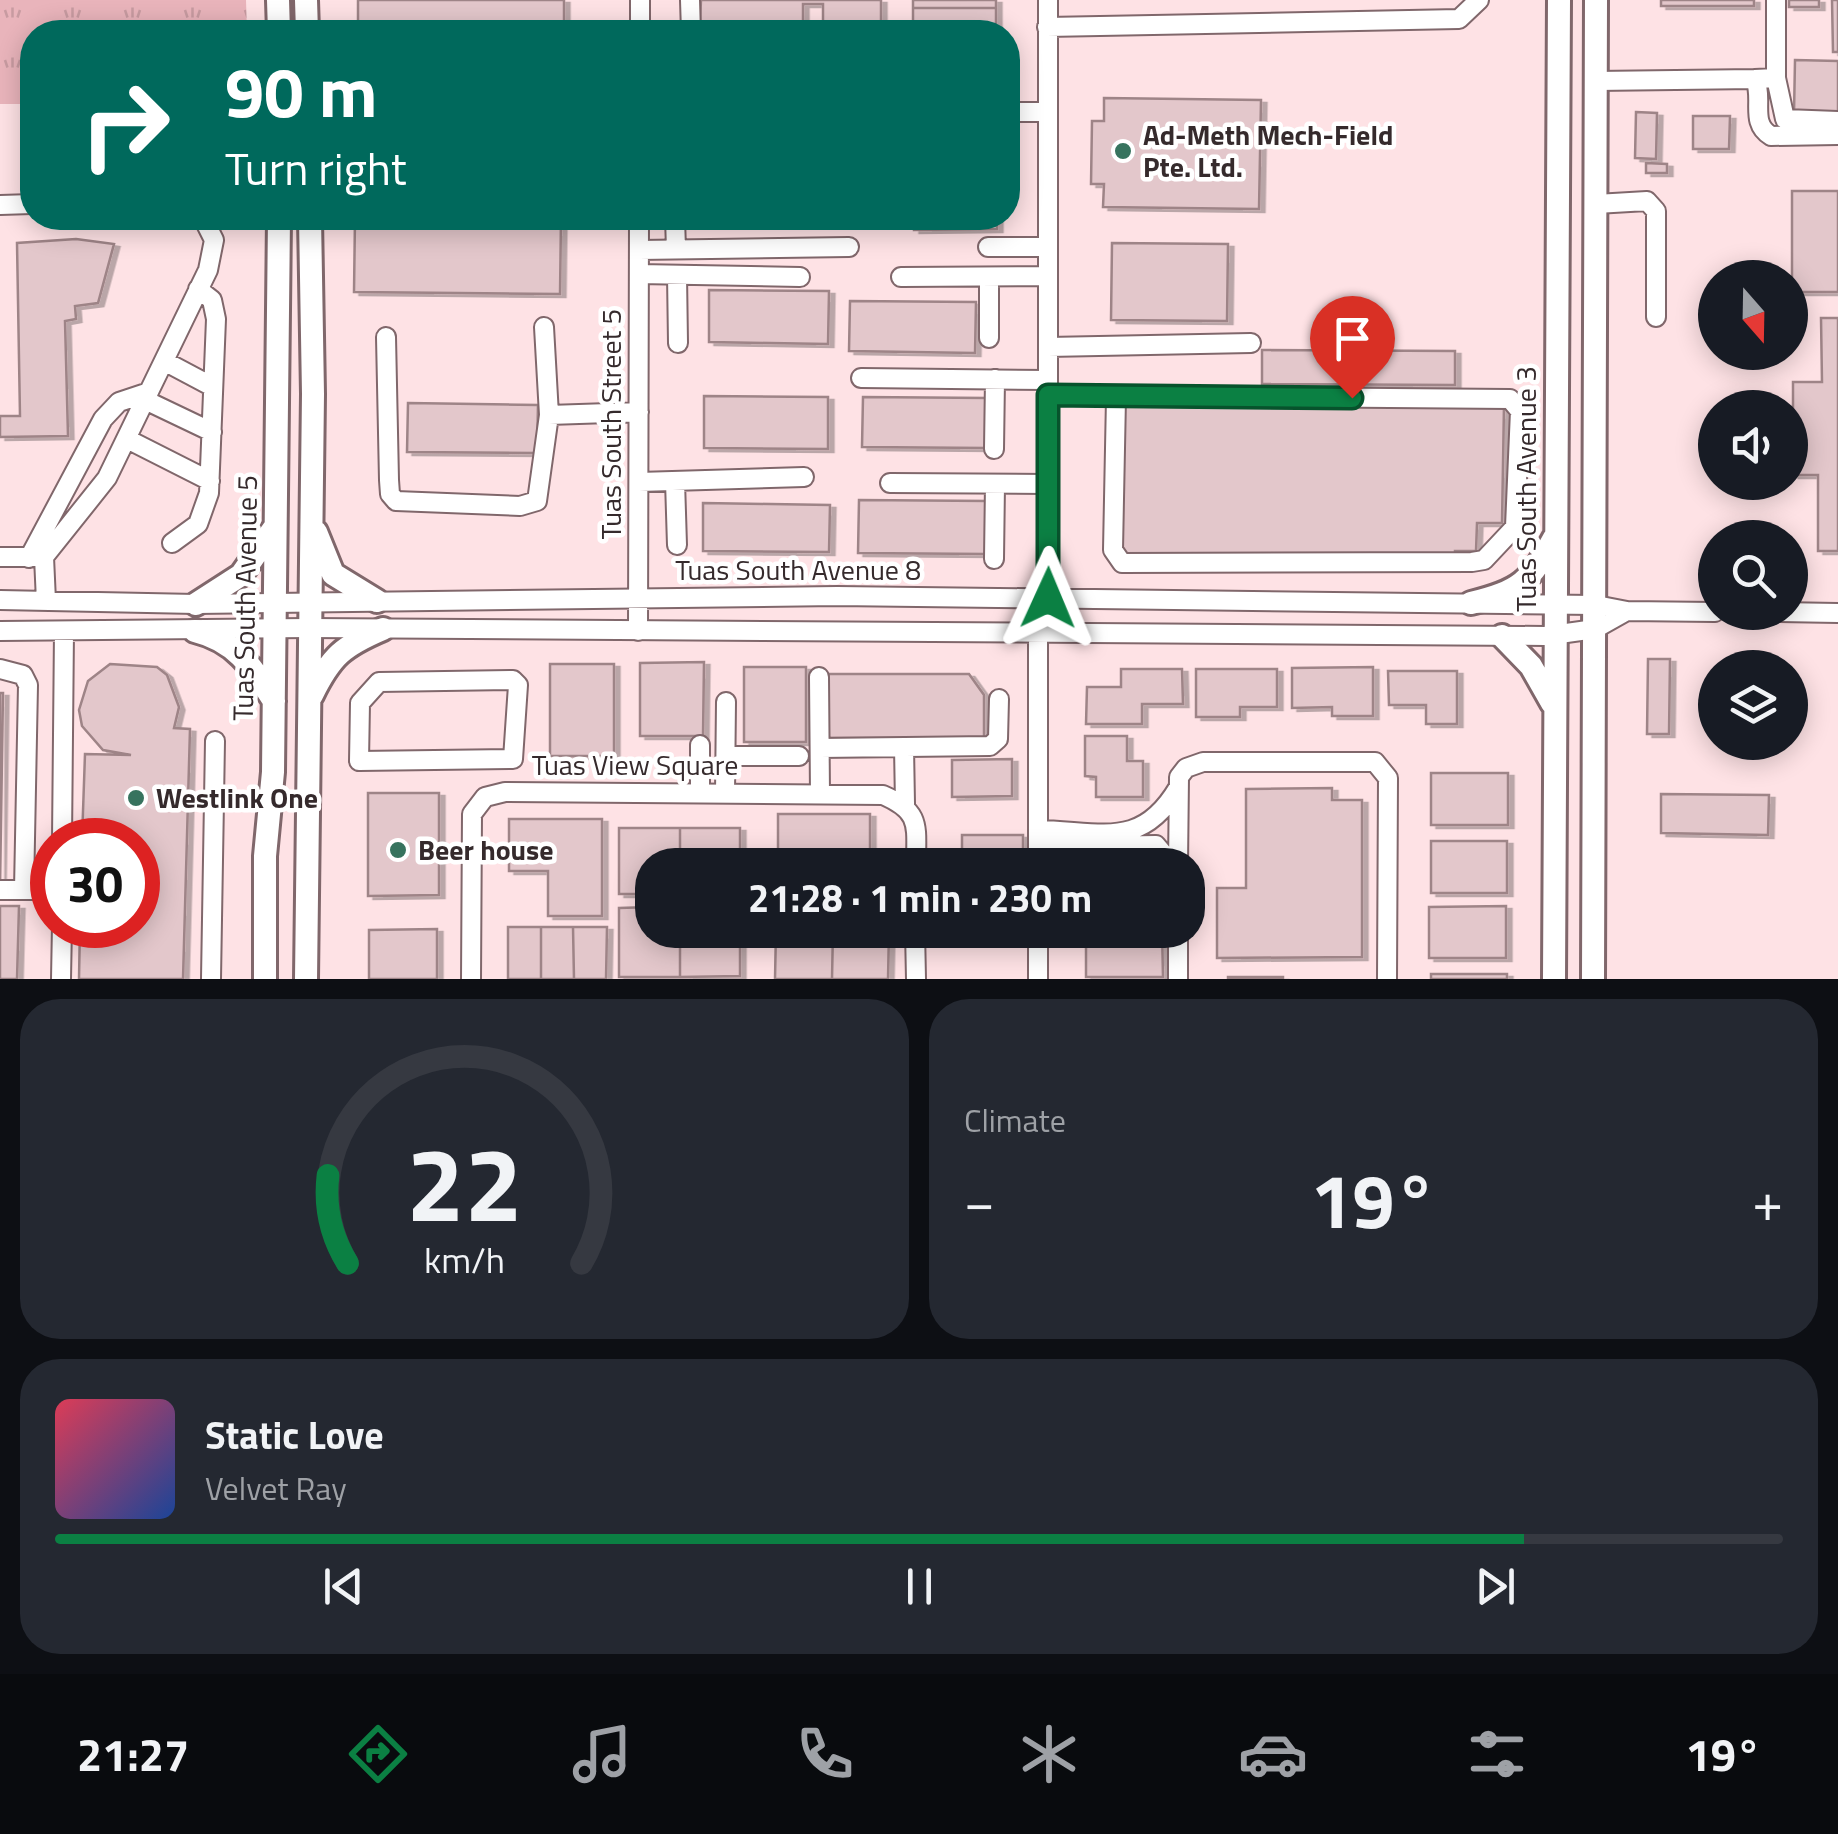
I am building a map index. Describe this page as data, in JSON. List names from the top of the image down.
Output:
{
  "streets": {
    "main road": ["Tuas South Avenue 3", "Tuas South Avenue 5"],
    "street": ["Tuas South Street 5", "Tuas South Avenue 8", "Tuas View Square"]
  },
  "crossings": [
    ["Tuas South Street 5", "Tuas South Avenue 8"],
    ["Tuas South Avenue 3", "Tuas South Avenue 8"],
    ["Tuas South Avenue 8", "Tuas South Avenue 5"]
  ],
  "places": ["Ad-Meth Mech-Field Pte. Ltd.", "Westlink One", "Beer house"],
  "north": "bottom",
  "page": {
    "turn": ["90 m", "Turn right"],
    "limit": "30",
    "trip": "21:28 · 1 min · 230 m",
    "tile": "Climate",
    "heat": ["−", "19°", "+"],
    "song": ["Static Love", "Velvet Ray"],
    "tabs": ["21:27", "19°"],
    "gauge": ["22", "km/h"]
  }
}
